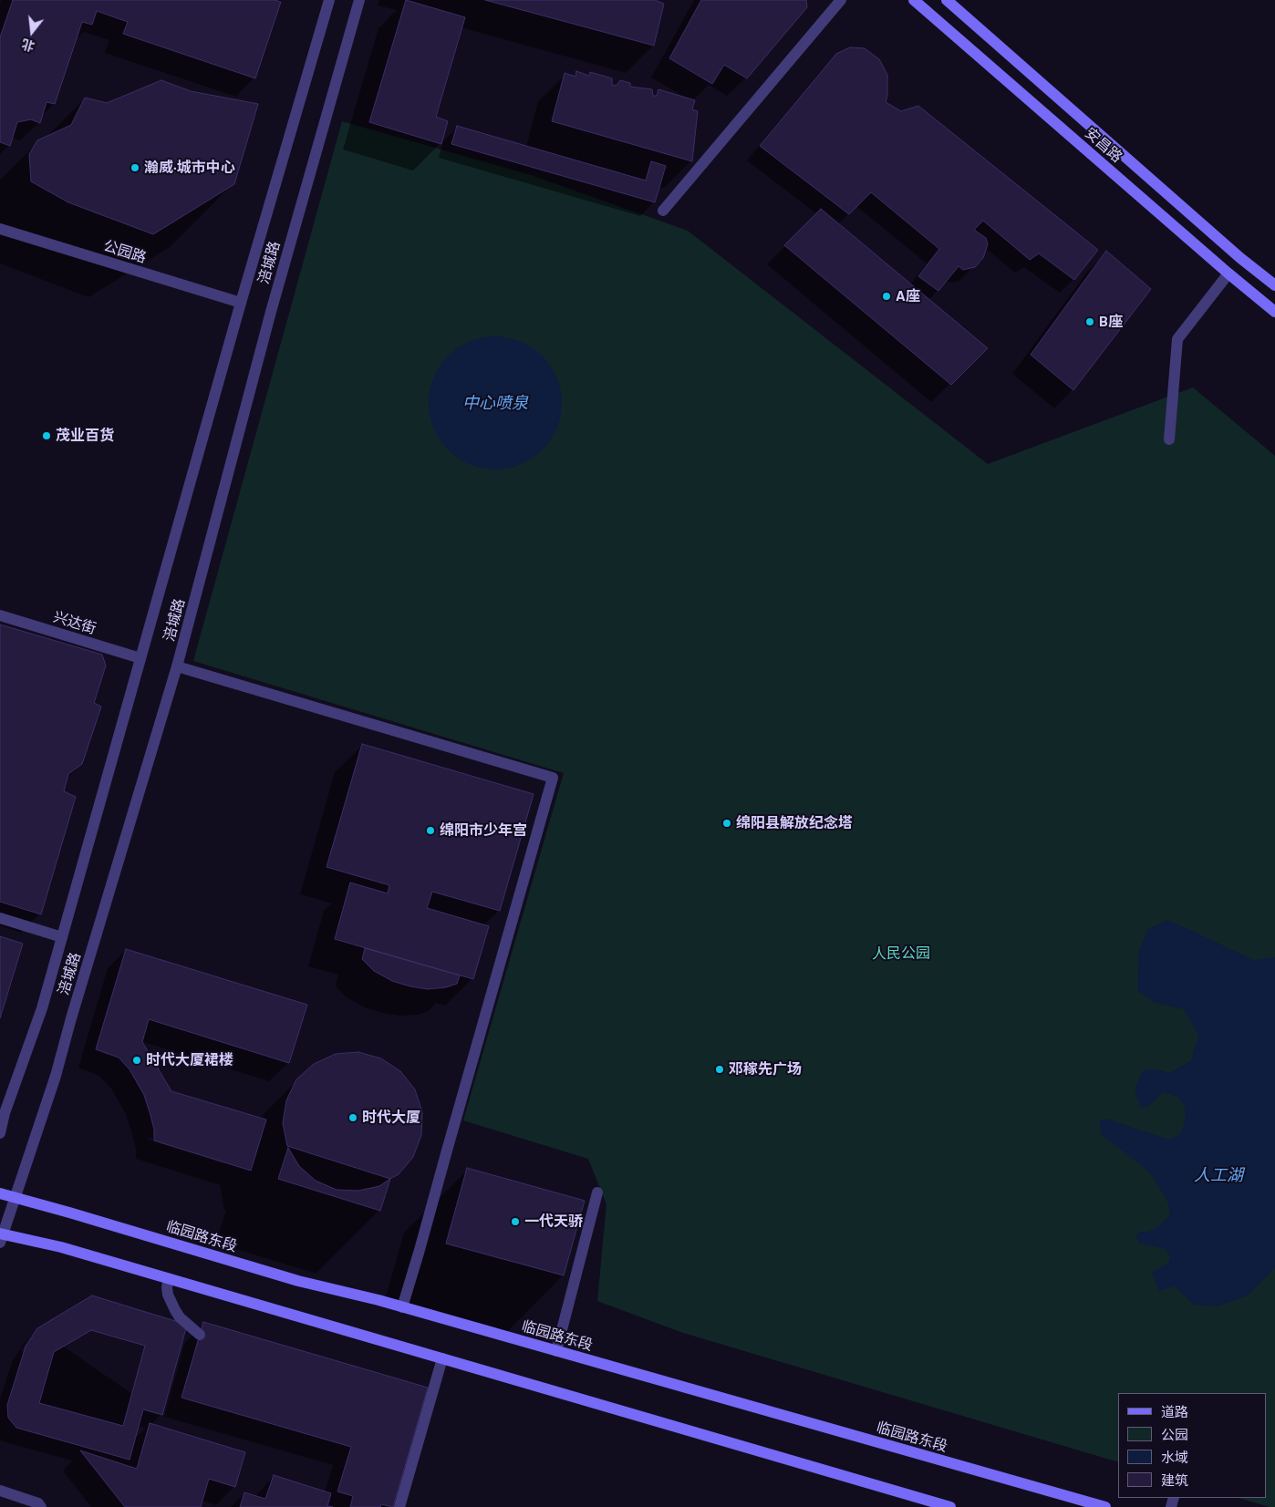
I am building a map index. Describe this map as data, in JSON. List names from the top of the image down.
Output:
{
  "streets": {
    "main road": ["安昌路", "临园路东段"],
    "street": ["公园路", "涪城路", "兴达街"]
  },
  "crossings": [
    ["公园路", "涪城路"],
    ["涪城路", "兴达街"],
    ["涪城路", "临园路东段"]
  ],
  "water": ["中心喷泉", "人工湖"],
  "parks": ["人民公园"],
  "places": [
    "瀚威·城市中心",
    "A座",
    "B座",
    "茂业百货",
    "绵阳县解放纪念塔",
    "绵阳市少年宫",
    "时代大厦裙楼",
    "邓稼先广场",
    "时代大厦",
    "一代天骄"
  ],
  "legend": [
    "道路",
    "公园",
    "水域",
    "建筑"
  ],
  "north": "bottom"
}
